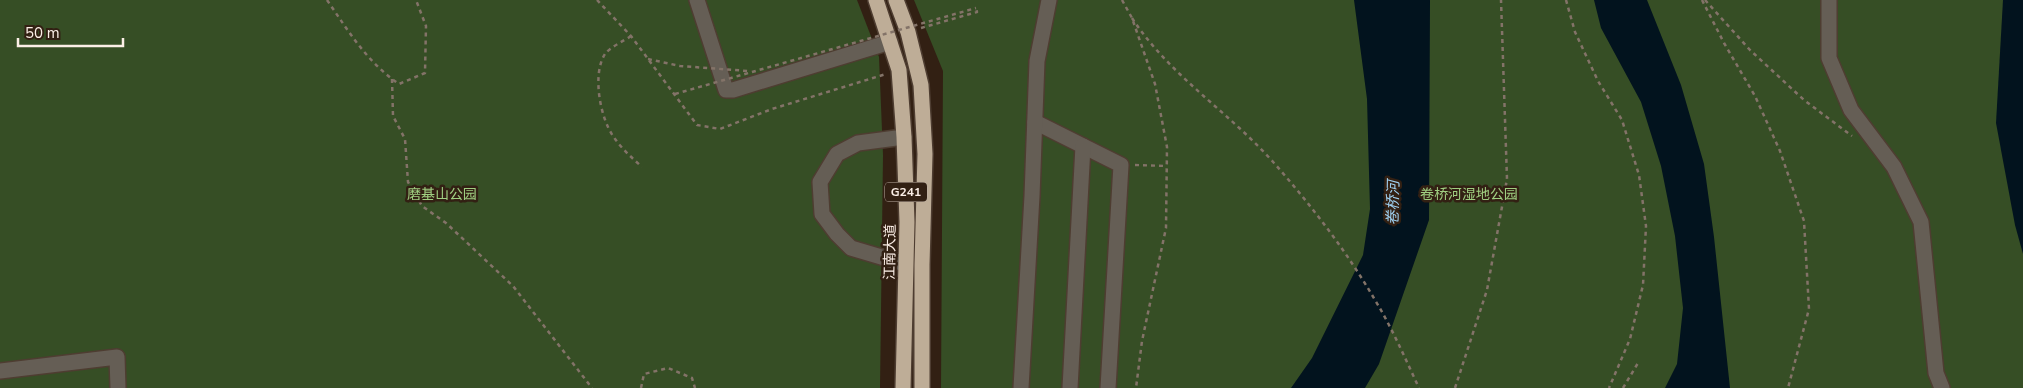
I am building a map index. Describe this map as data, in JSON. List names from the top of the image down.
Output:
{
  "streets": {
    "highway": ["G241", "江南大道"]
  },
  "water": ["卷桥河"],
  "parks": ["磨基山公园", "卷桥河湿地公园"],
  "scale_bar": "50 m"
}
